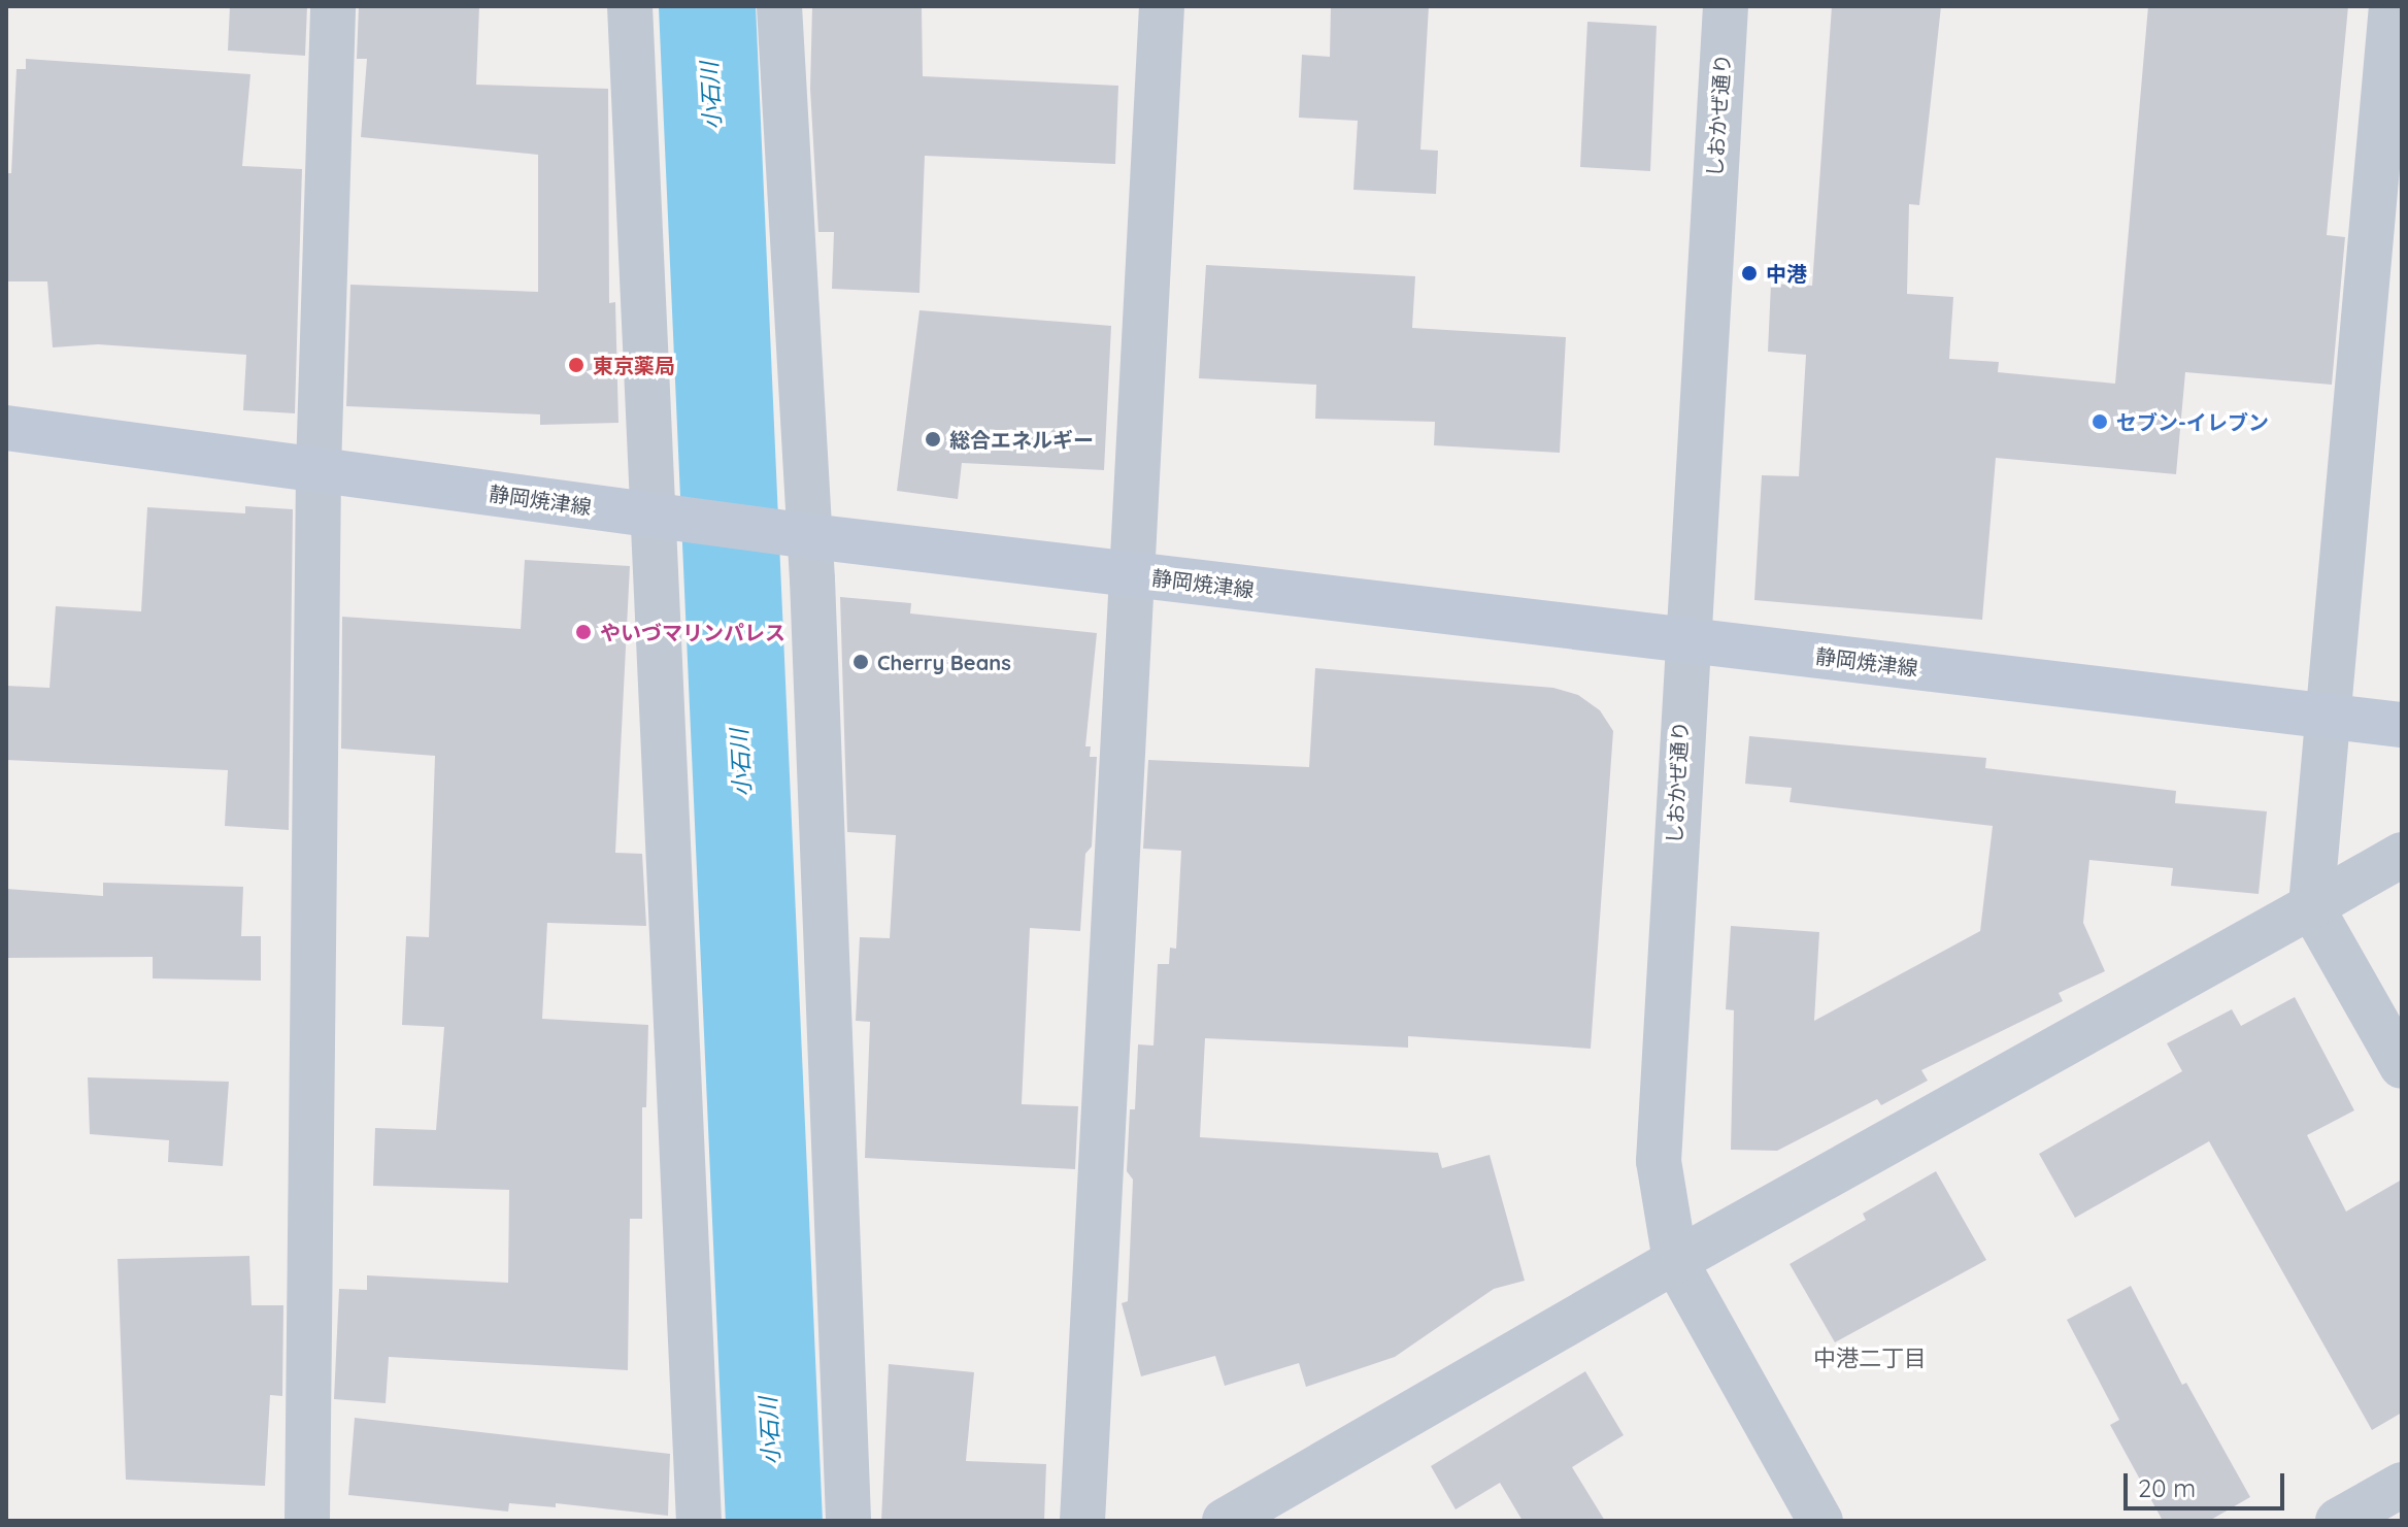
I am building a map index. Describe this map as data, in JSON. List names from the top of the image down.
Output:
{
  "streets": {
    "main road": ["静岡焼津線"],
    "street": ["しおかぜ通り"]
  },
  "crossings": [
    ["しおかぜ通り", "静岡焼津線"]
  ],
  "districts": ["中港二丁目"],
  "water": ["小石川"],
  "places": [
    "中港",
    "東京薬局",
    "セブン-イレブン",
    "総合エネルギー",
    "やいづマリンパレス",
    "Cherry Beans"
  ],
  "scale_bar": "20 m"
}
